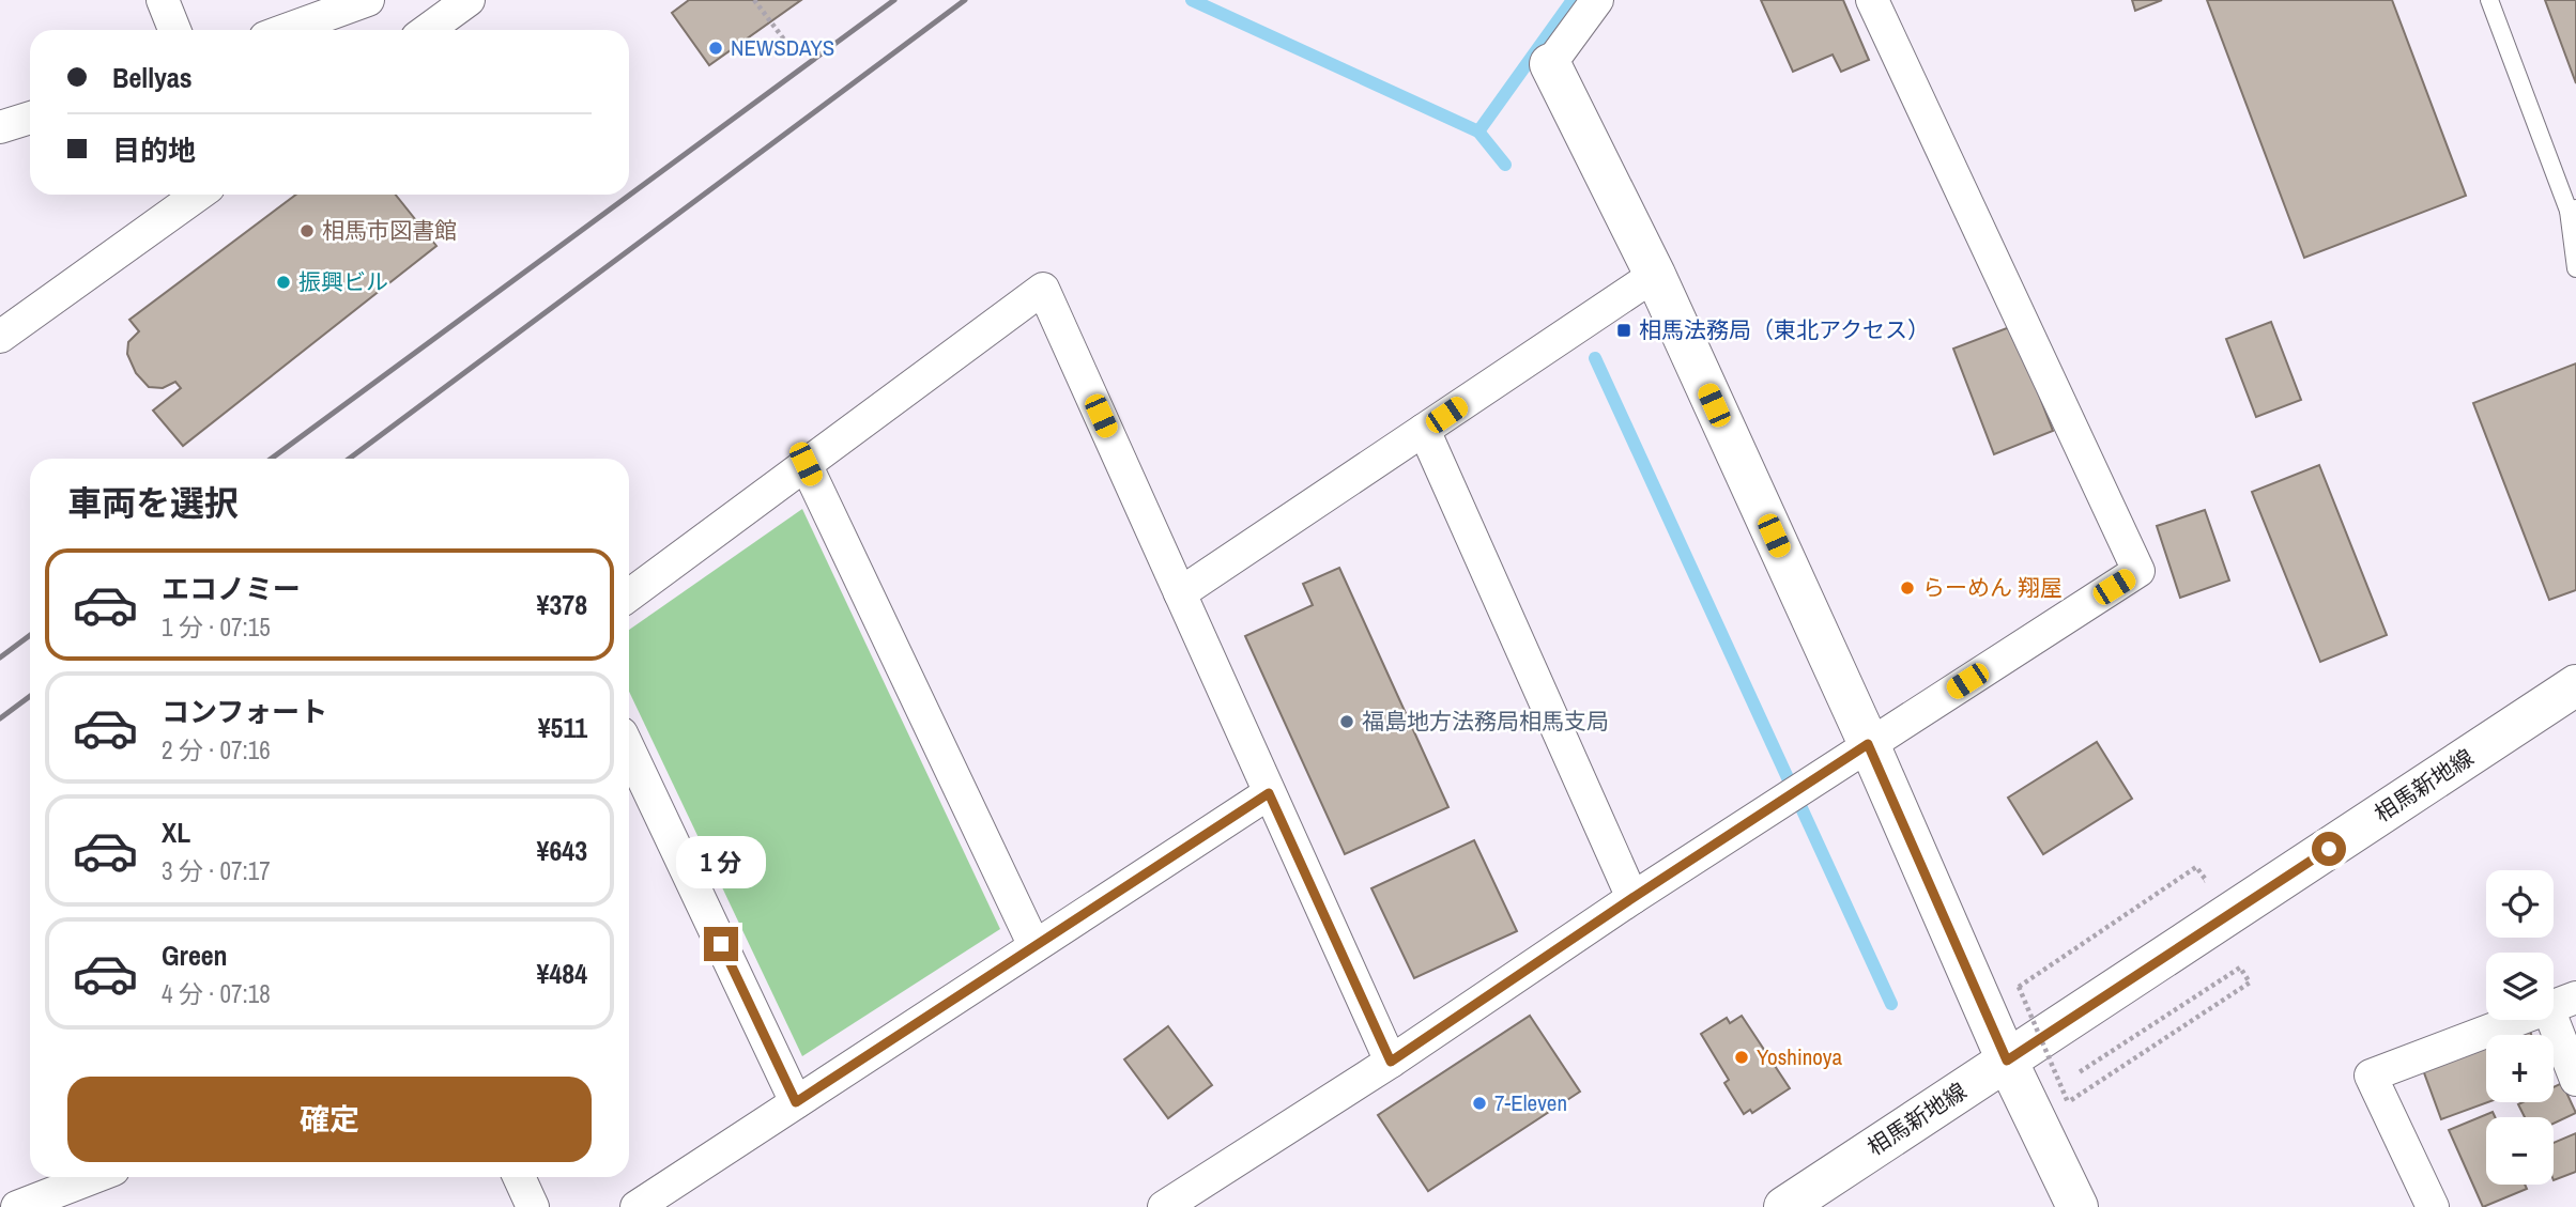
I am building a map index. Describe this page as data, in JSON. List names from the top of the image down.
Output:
{
  "streets": {
    "street": ["相馬新地線"]
  },
  "places": {
    "other": [
      "NEWSDAYS",
      "相馬市図書館",
      "振興ビル",
      "らーめん 翔屋",
      "福島地方法務局相馬支局",
      "Yoshinoya",
      "7-Eleven"
    ],
    "transit": ["相馬法務局（東北アクセス）"]
  },
  "page": {
    "banner": ["Bellyas", "目的地"],
    "heading": "車両を選択",
    "list": [
      {
        "name": "エコノミー",
        "note": "1 分 · 07:15",
        "value": "¥378"
      },
      {
        "name": "コンフォート",
        "note": "2 分 · 07:16",
        "value": "¥511"
      },
      {
        "name": "XL",
        "note": "3 分 · 07:17",
        "value": "¥643"
      },
      {
        "name": "Green",
        "note": "4 分 · 07:18",
        "value": "¥484"
      }
    ],
    "bubble": "1 分",
    "map_buttons": ["+", "−"],
    "buttons": "確定"
  }
}
